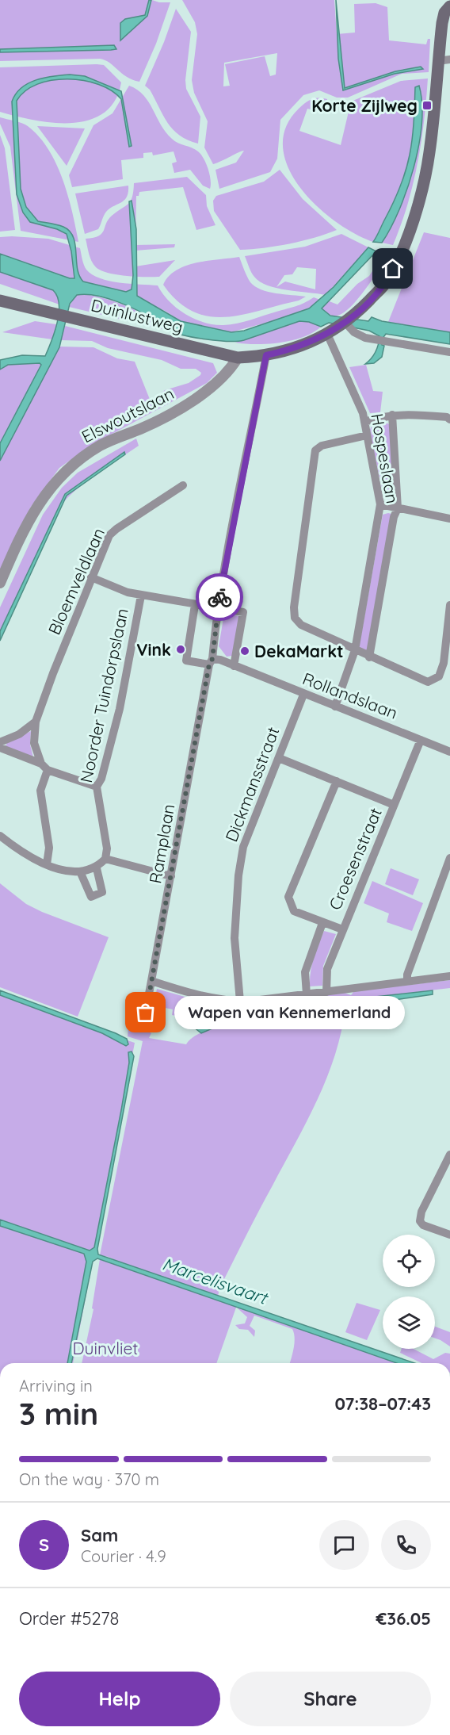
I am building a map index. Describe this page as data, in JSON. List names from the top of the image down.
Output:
{
  "streets": {
    "main road": ["Duinlustweg"],
    "street": [
      "Elswoutslaan",
      "Hospeslaan",
      "Bloemveldlaan",
      "Noorder Tuindorpslaan",
      "Rollandslaan",
      "Dickmansstraat",
      "Ramplaan",
      "Croesenstraat"
    ]
  },
  "crossings": [
    ["Duinlustweg", "Elswoutslaan"],
    ["Duinlustweg", "Ramplaan"],
    ["Hospeslaan", "Rollandslaan"],
    ["Rollandslaan", "Dickmansstraat"],
    ["Rollandslaan", "Ramplaan"],
    ["Rollandslaan", "Croesenstraat"]
  ],
  "water": ["Marcelisvaart"],
  "parks": ["Duinvliet"],
  "places": {
    "transit": ["Korte Zijlweg"],
    "other": ["Vink", "DekaMarkt", "Wapen van Kennemerland"]
  },
  "page": {
    "bubble": "Wapen van Kennemerland",
    "heading": ["3 min", "Arriving in", "07:38–07:43"],
    "panel": [
      "Sam",
      "Courier · 4.9",
      "Order #5278",
      "€36.05"
    ],
    "bar": "On the way · 370 m",
    "round": "S",
    "buttons": ["Help", "Share"]
  }
}
